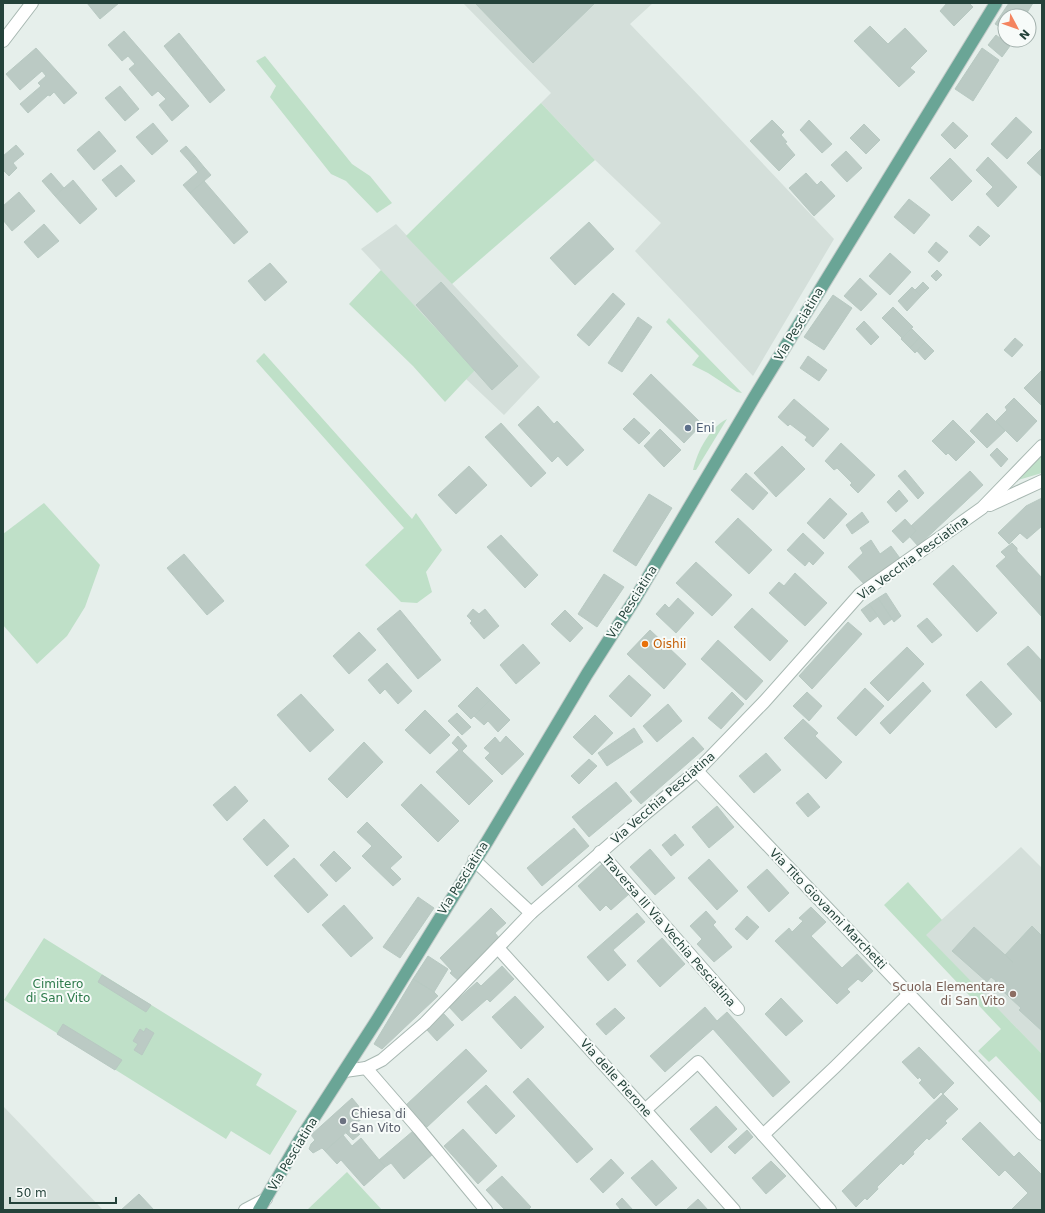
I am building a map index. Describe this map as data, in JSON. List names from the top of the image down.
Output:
{
  "streets": {
    "main road": ["Via Pesciatina"],
    "street": [
      "Via Vecchia Pesciatina",
      "Via Tito Giovanni Marchetti",
      "Traversa III Via Vechia Pesciatina",
      "Via delle Pierone"
    ]
  },
  "crossings": [
    ["Via Pesciatina", "Via Vecchia Pesciatina"],
    ["Via Vecchia Pesciatina", "Via Tito Giovanni Marchetti"],
    ["Via Vecchia Pesciatina", "Traversa III Via Vechia Pesciatina"],
    ["Via Vecchia Pesciatina", "Via delle Pierone"]
  ],
  "parks": ["Cimitero di San Vito"],
  "places": [
    "Eni",
    "Oishii",
    "Scuola Elementare di San Vito",
    "Chiesa di San Vito"
  ],
  "scale_bar": "50 m",
  "north": "bottom right"
}
